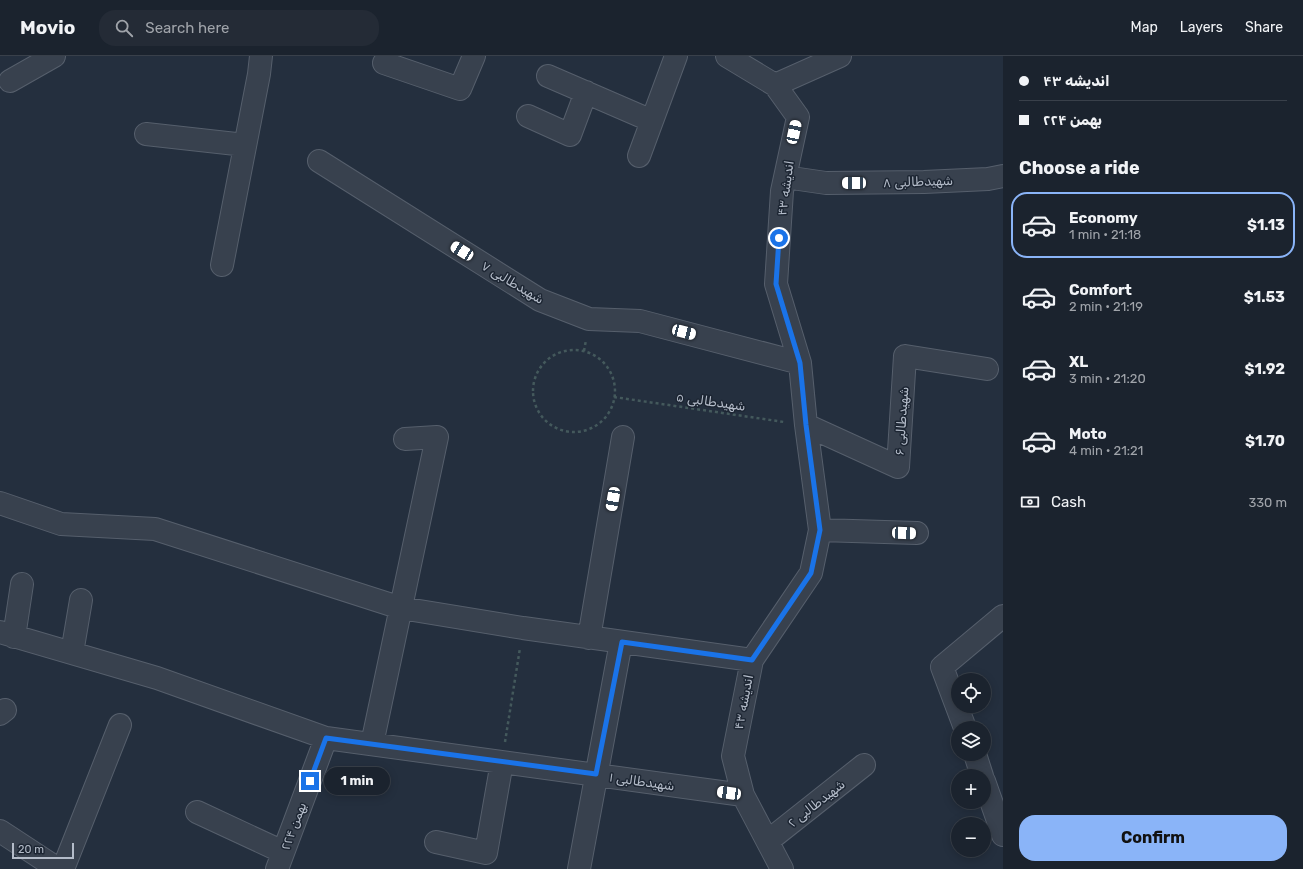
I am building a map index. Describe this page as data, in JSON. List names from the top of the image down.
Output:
{
  "streets": {
    "street": [
      "شهیدطالبی ۸",
      "اندیشه ۴۳",
      "شهیدطالبی ۷",
      "شهیدطالبی ۶",
      "شهیدطالبی ۱",
      "شهیدطالبی ۲",
      "۲۲بهمن ۴"
    ],
    "path": ["شهیدطالبی ۵"]
  },
  "crossings": [
    ["شهیدطالبی ۸", "اندیشه ۴۳"],
    ["اندیشه ۴۳", "شهیدطالبی ۷"],
    ["اندیشه ۴۳", "شهیدطالبی ۵"],
    ["اندیشه ۴۳", "شهیدطالبی ۶"],
    ["اندیشه ۴۳", "شهیدطالبی ۱"],
    ["اندیشه ۴۳", "شهیدطالبی ۲"],
    ["شهیدطالبی ۵", "شهیدطالبی ۶"],
    ["شهیدطالبی ۱", "۲۲بهمن ۴"]
  ],
  "scale_bar": "20 m",
  "page": {
    "header": "Movio",
    "search": "Search here",
    "nav": ["Map", "Layers", "Share"],
    "banner": ["اندیشه ۴۳", "۲۲بهمن ۴"],
    "heading": "Choose a ride",
    "list": [
      {
        "name": "Economy",
        "note": "1 min · 21:18",
        "value": "$1.13"
      },
      {
        "name": "Comfort",
        "note": "2 min · 21:19",
        "value": "$1.53"
      },
      {
        "name": "XL",
        "note": "3 min · 21:20",
        "value": "$1.92"
      },
      {
        "name": "Moto",
        "note": "4 min · 21:21",
        "value": "$1.70"
      }
    ],
    "pay": ["Cash", "330 m"],
    "map_buttons": ["+", "−"],
    "bubble": "1 min",
    "buttons": "Confirm",
    "scale": "20 m"
  }
}
